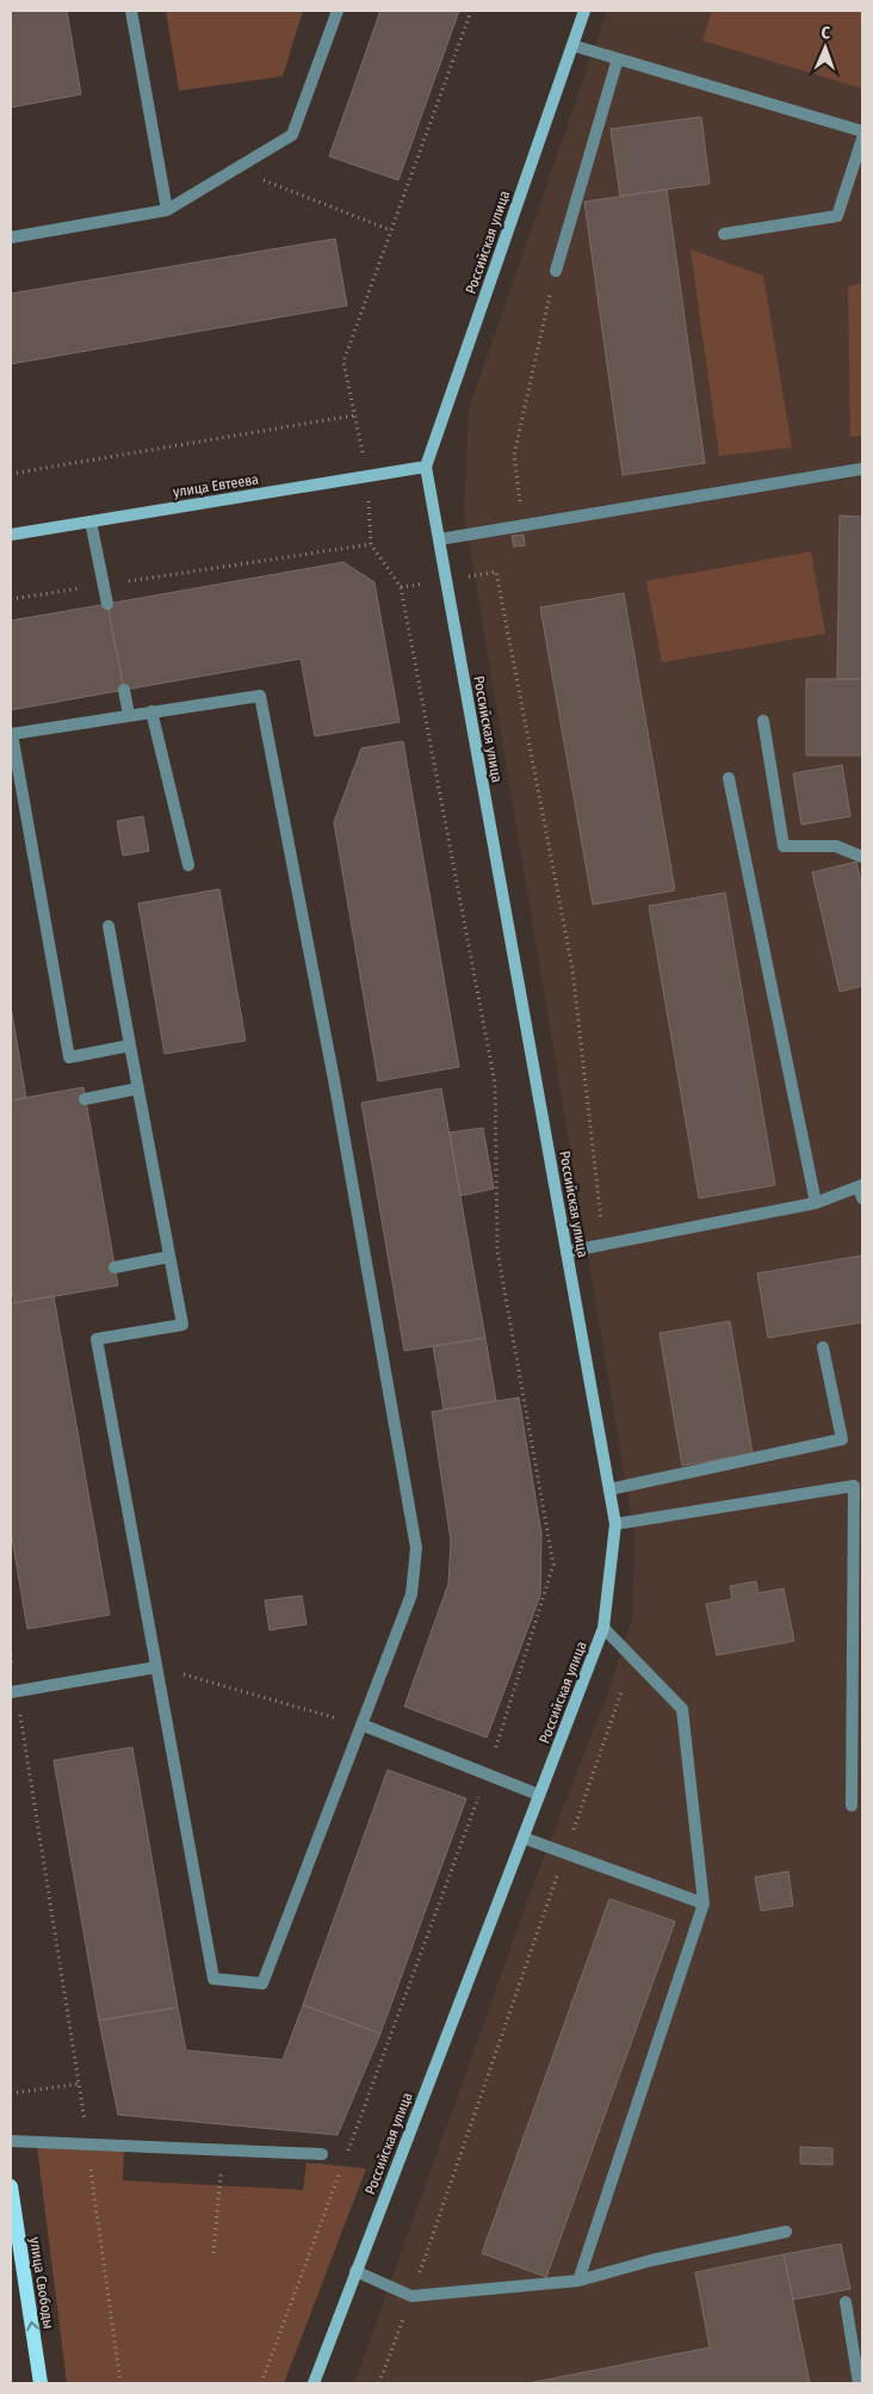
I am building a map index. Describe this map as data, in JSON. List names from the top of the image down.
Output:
{
  "streets": {
    "main road": ["Российская улица", "улица Евтеева", "улица Свободы"]
  },
  "crossings": [
    ["Российская улица", "улица Евтеева"]
  ],
  "one_way": ["улица Свободы"],
  "north": "top"
}
